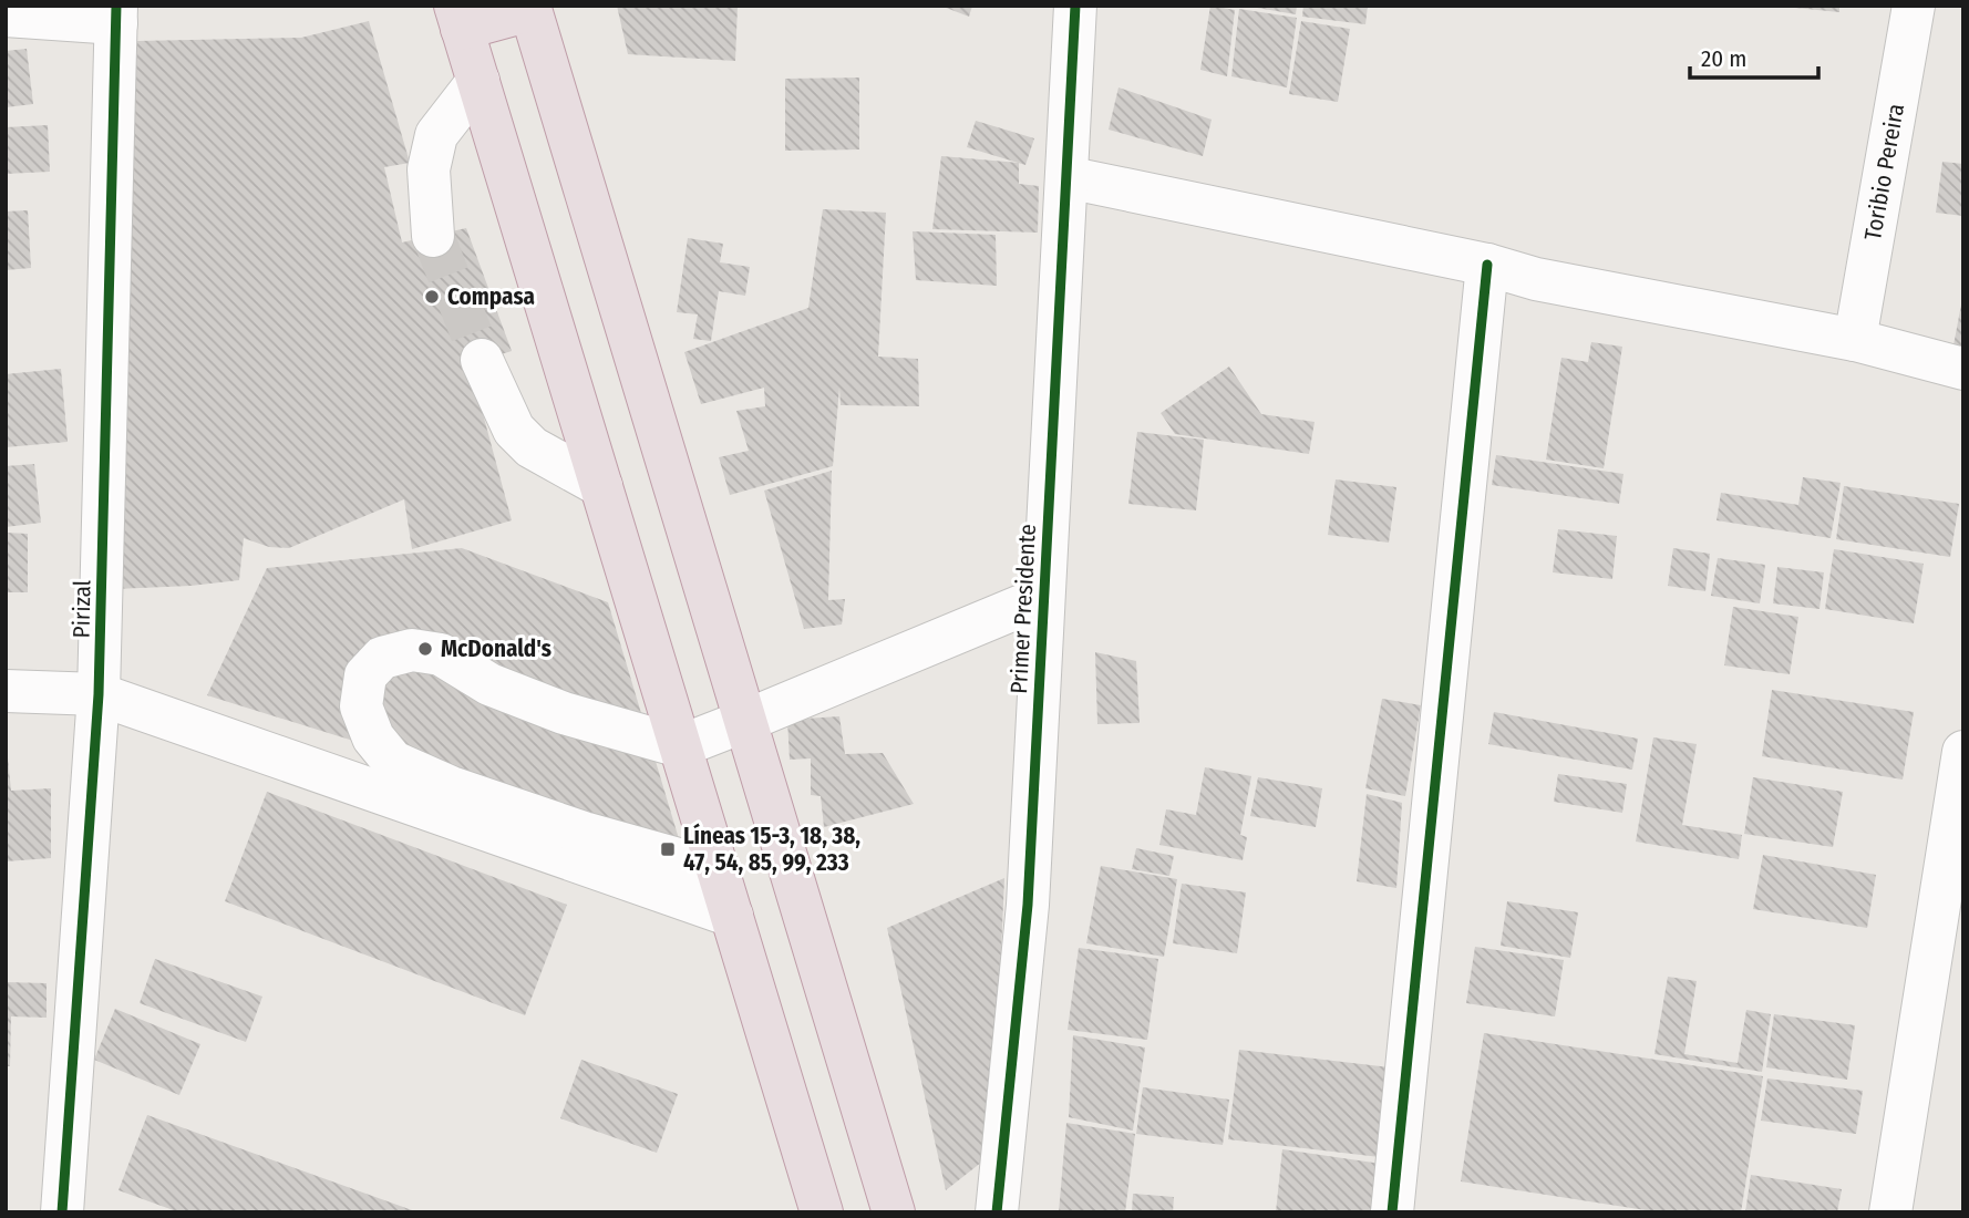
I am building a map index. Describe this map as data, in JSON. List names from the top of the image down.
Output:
{
  "streets": {
    "street": ["Toribio Pereira", "Pirizal", "Primer Presidente"]
  },
  "places": {
    "other": ["Compasa", "McDonald's"],
    "transit": ["Líneas 15-3, 18, 38, 47, 54, 85, 99, 233"]
  },
  "scale_bar": "20 m"
}
